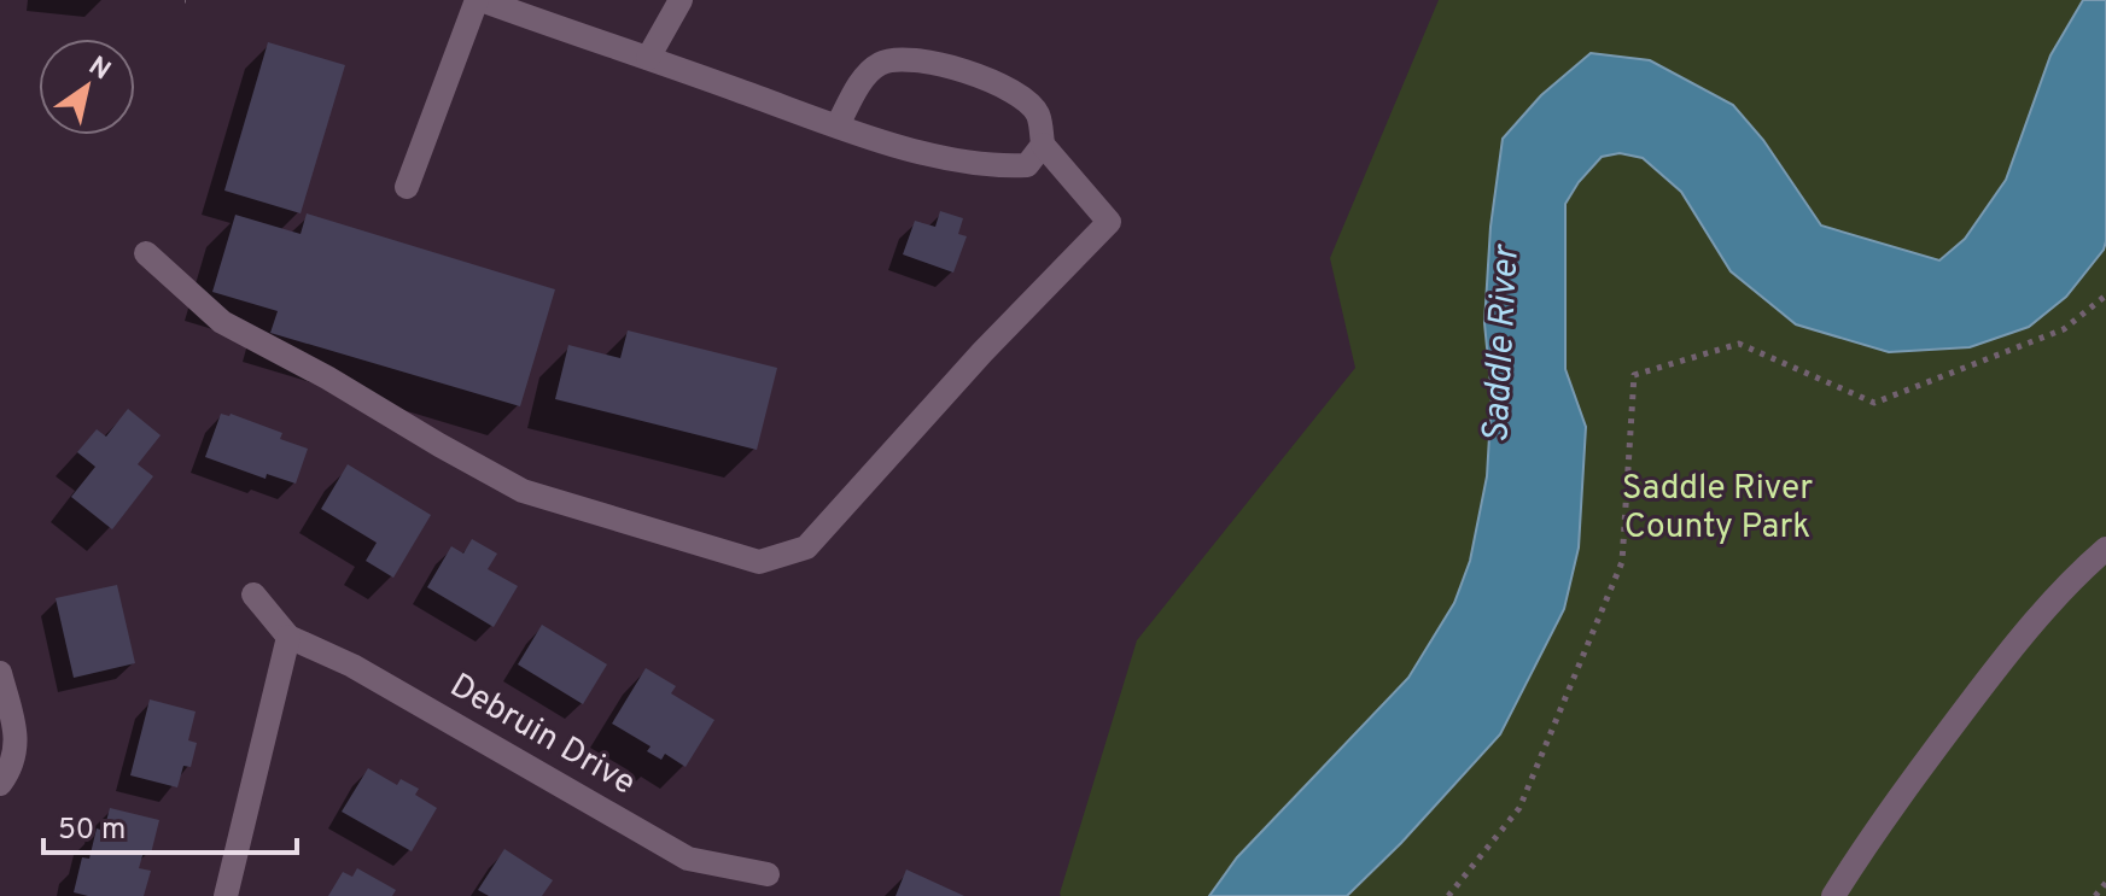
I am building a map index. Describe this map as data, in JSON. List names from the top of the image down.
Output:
{
  "streets": {
    "street": ["Debruin Drive"]
  },
  "water": ["Saddle River"],
  "parks": ["Saddle River County Park"],
  "scale_bar": "50 m",
  "north": "top right"
}
